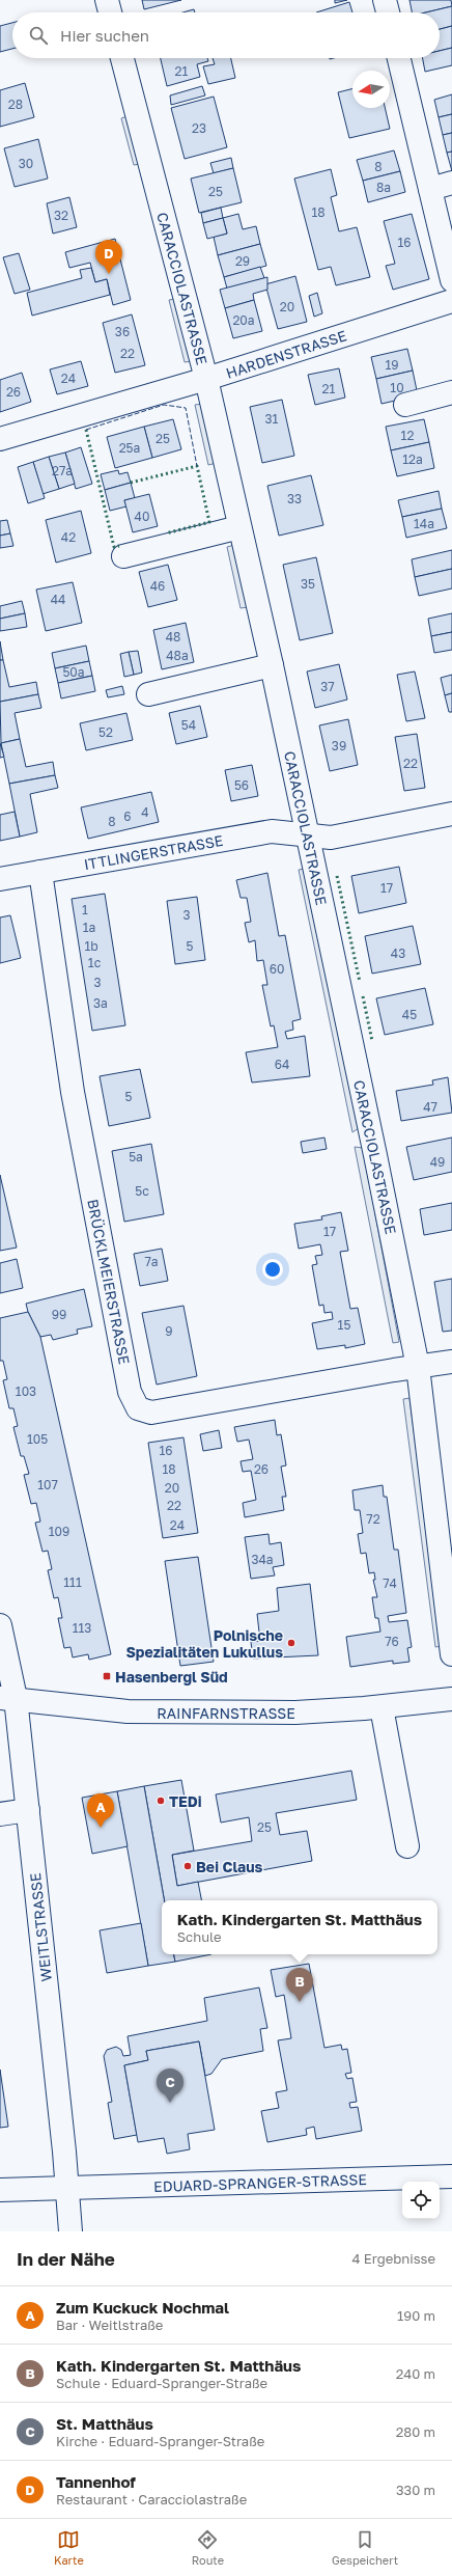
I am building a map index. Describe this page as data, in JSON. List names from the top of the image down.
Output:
{
  "streets": {
    "street": [
      "CARACCIOLASTRASSE",
      "HARDENSTRASSE",
      "ITTLINGERSTRASSE",
      "BRÜCKLMEIERSTRASSE",
      "RAINFARNSTRASSE",
      "WEITLSTRASSE",
      "EDUARD-SPRANGER-STRASSE"
    ]
  },
  "crossings": [
    ["CARACCIOLASTRASSE", "HARDENSTRASSE"],
    ["CARACCIOLASTRASSE", "ITTLINGERSTRASSE"],
    ["CARACCIOLASTRASSE", "BRÜCKLMEIERSTRASSE"],
    ["ITTLINGERSTRASSE", "BRÜCKLMEIERSTRASSE"],
    ["RAINFARNSTRASSE", "WEITLSTRASSE"],
    ["WEITLSTRASSE", "EDUARD-SPRANGER-STRASSE"]
  ],
  "places": {
    "other": ["Polnische Spezialitäten Lukullus", "TEDi", "Bei Claus"],
    "transit": ["Hasenbergl Süd"]
  },
  "house_numbers": [
    "21",
    "28",
    "23",
    "30",
    "8",
    "8a",
    "25",
    "18",
    "32",
    "16",
    "29",
    "20",
    "20a",
    "36",
    "22",
    "19",
    "24",
    "10",
    "21",
    "26",
    "31",
    "12",
    "25",
    "25a",
    "12a",
    "27a",
    "33",
    "40",
    "14a",
    "42",
    "35",
    "46",
    "44",
    "48",
    "48a",
    "50a",
    "37",
    "54",
    "52",
    "39",
    "22",
    "56",
    "4",
    "6",
    "8",
    "17",
    "1",
    "3",
    "1a",
    "1b",
    "5",
    "43",
    "1c",
    "60",
    "3",
    "3a",
    "45",
    "64",
    "5",
    "47",
    "5a",
    "49",
    "5c",
    "17",
    "7a",
    "99",
    "15",
    "9",
    "103",
    "105",
    "16",
    "18",
    "26",
    "107",
    "20",
    "22",
    "72",
    "24",
    "109",
    "34a",
    "111",
    "74",
    "113",
    "76",
    "25"
  ],
  "north": "left",
  "page": {
    "search": "Hier suchen",
    "pins": [
      "D",
      "A",
      "B",
      "C"
    ],
    "popup": ["Kath. Kindergarten St. Matthäus", "Schule"],
    "heading": ["In der Nähe", "4 Ergebnisse"],
    "list": [
      {
        "mark": "A",
        "name": "Zum Kuckuck Nochmal",
        "note": "Bar · Weitlstraße",
        "value": "190 m"
      },
      {
        "mark": "B",
        "name": "Kath. Kindergarten St. Matthäus",
        "note": "Schule · Eduard-Spranger-Straße",
        "value": "240 m"
      },
      {
        "mark": "C",
        "name": "St. Matthäus",
        "note": "Kirche · Eduard-Spranger-Straße",
        "value": "280 m"
      },
      {
        "mark": "D",
        "name": "Tannenhof",
        "note": "Restaurant · Caracciolastraße",
        "value": "330 m"
      }
    ],
    "nav": ["Karte", "Route", "Gespeichert"]
  }
}
